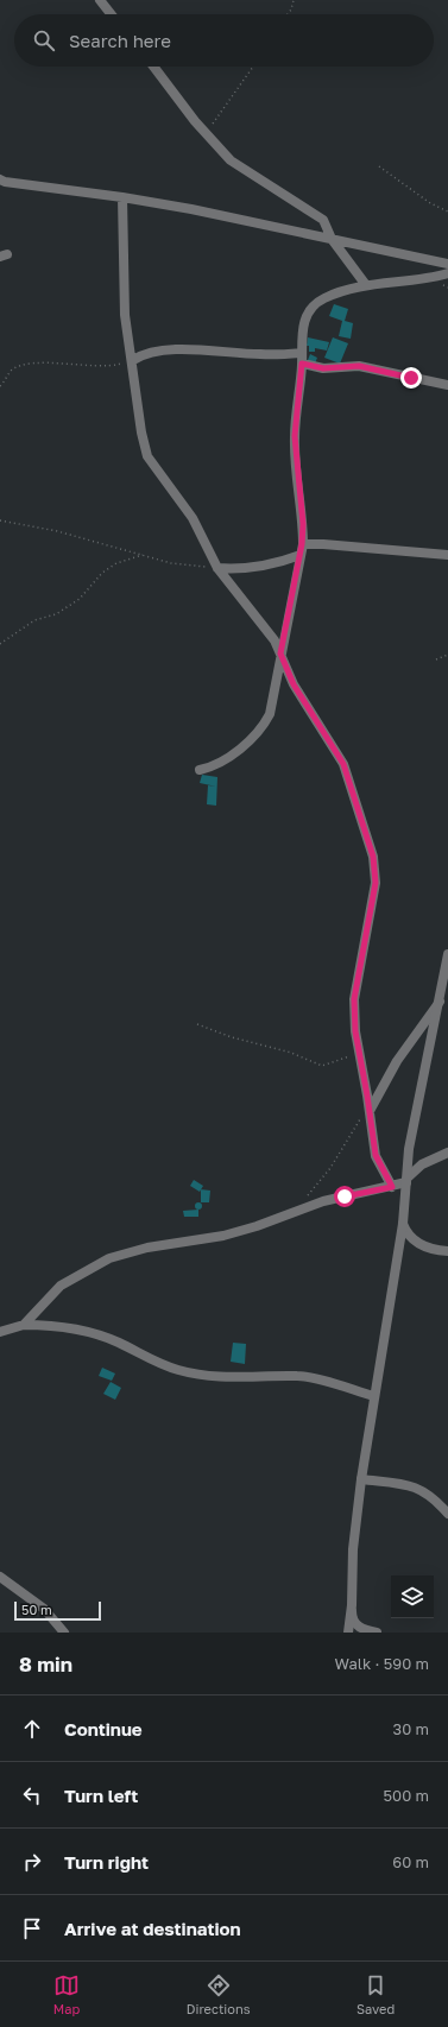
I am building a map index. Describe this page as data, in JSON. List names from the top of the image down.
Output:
{
  "scale_bar": "50 m",
  "page": {
    "search": "Search here",
    "scale": "50 m",
    "heading": ["8 min", "Walk · 590 m"],
    "list": [
      ["Continue", "30 m"],
      ["Turn left", "500 m"],
      ["Turn right", "60 m"],
      "Arrive at destination"
    ],
    "nav": ["Map", "Directions", "Saved"]
  }
}
